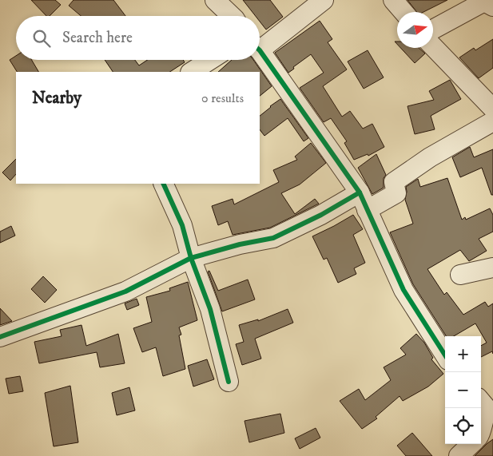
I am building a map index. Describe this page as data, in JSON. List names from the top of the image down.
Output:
{
  "north": "right",
  "page": {
    "search": "Search here",
    "heading": ["Nearby", "0 results"],
    "map_buttons": ["+", "−"]
  }
}
